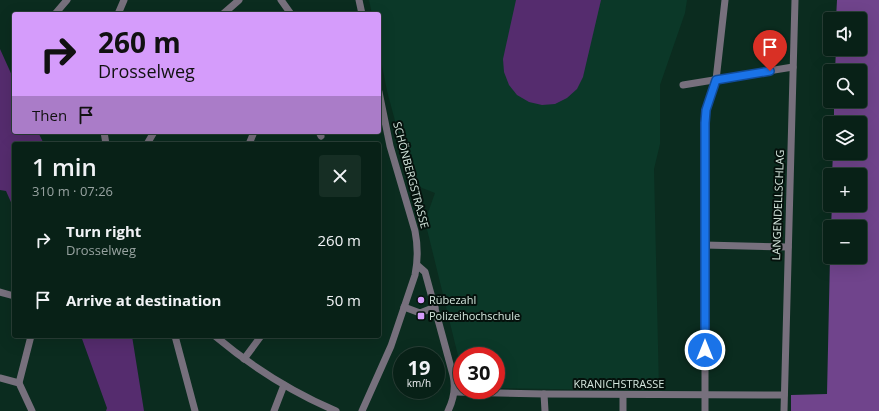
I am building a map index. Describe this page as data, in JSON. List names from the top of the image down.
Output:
{
  "streets": {
    "street": ["SCHÖNBERGSTRASSE", "LANGENDELLSCHLAG", "KRANICHSTRASSE"]
  },
  "crossings": [
    ["LANGENDELLSCHLAG", "KRANICHSTRASSE"]
  ],
  "places": {
    "other": ["Rübezahl"],
    "transit": ["Polizeihochschule"]
  },
  "page": {
    "map_buttons": ["+", "−"],
    "turn": ["260 m", "Drosselweg"],
    "then": "Then",
    "heading": ["1 min", "310 m · 07:26"],
    "list": [
      {
        "name": "Turn right",
        "note": "Drosselweg",
        "value": "260 m"
      },
      {
        "name": "Arrive at destination",
        "value": "50 m"
      }
    ],
    "speed": "19 km/h",
    "limit": "30"
  }
}
